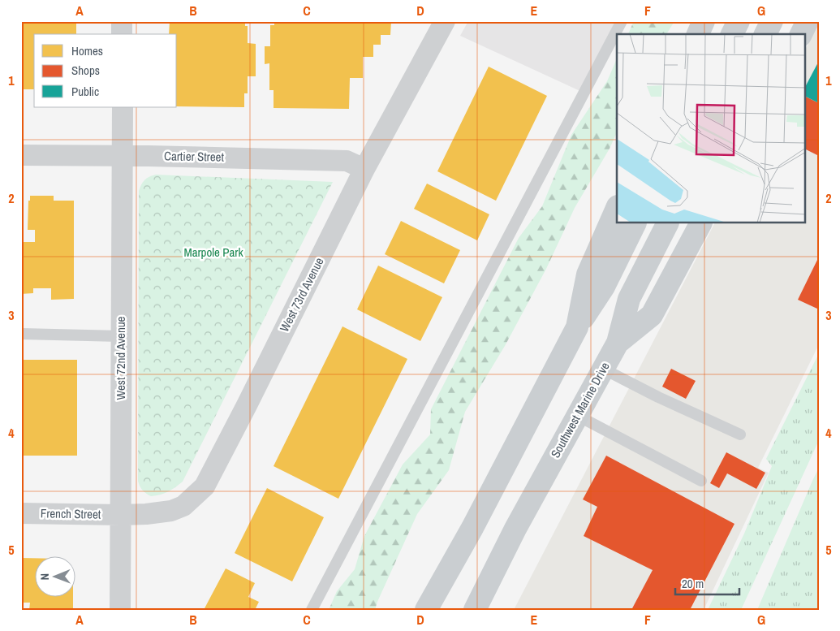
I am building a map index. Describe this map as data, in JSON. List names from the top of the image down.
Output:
{
  "streets": {
    "main road": ["Southwest Marine Drive"],
    "street": [
      "Cartier Street",
      "West 73rd Avenue",
      "West 72nd Avenue",
      "French Street"
    ]
  },
  "crossings": [
    ["Cartier Street", "West 73rd Avenue"],
    ["Cartier Street", "West 72nd Avenue"],
    ["West 73rd Avenue", "West 72nd Avenue"],
    ["West 73rd Avenue", "French Street"],
    ["West 72nd Avenue", "French Street"]
  ],
  "parks": ["Marpole Park"],
  "legend": ["Homes", "Shops", "Public"],
  "scale_bar": "20 m",
  "north": "left",
  "grid": {
    "columns": [
      "A",
      "B",
      "C",
      "D",
      "E",
      "F",
      "G"
    ],
    "rows": [
      "1",
      "2",
      "3",
      "4",
      "5"
    ]
  }
}
